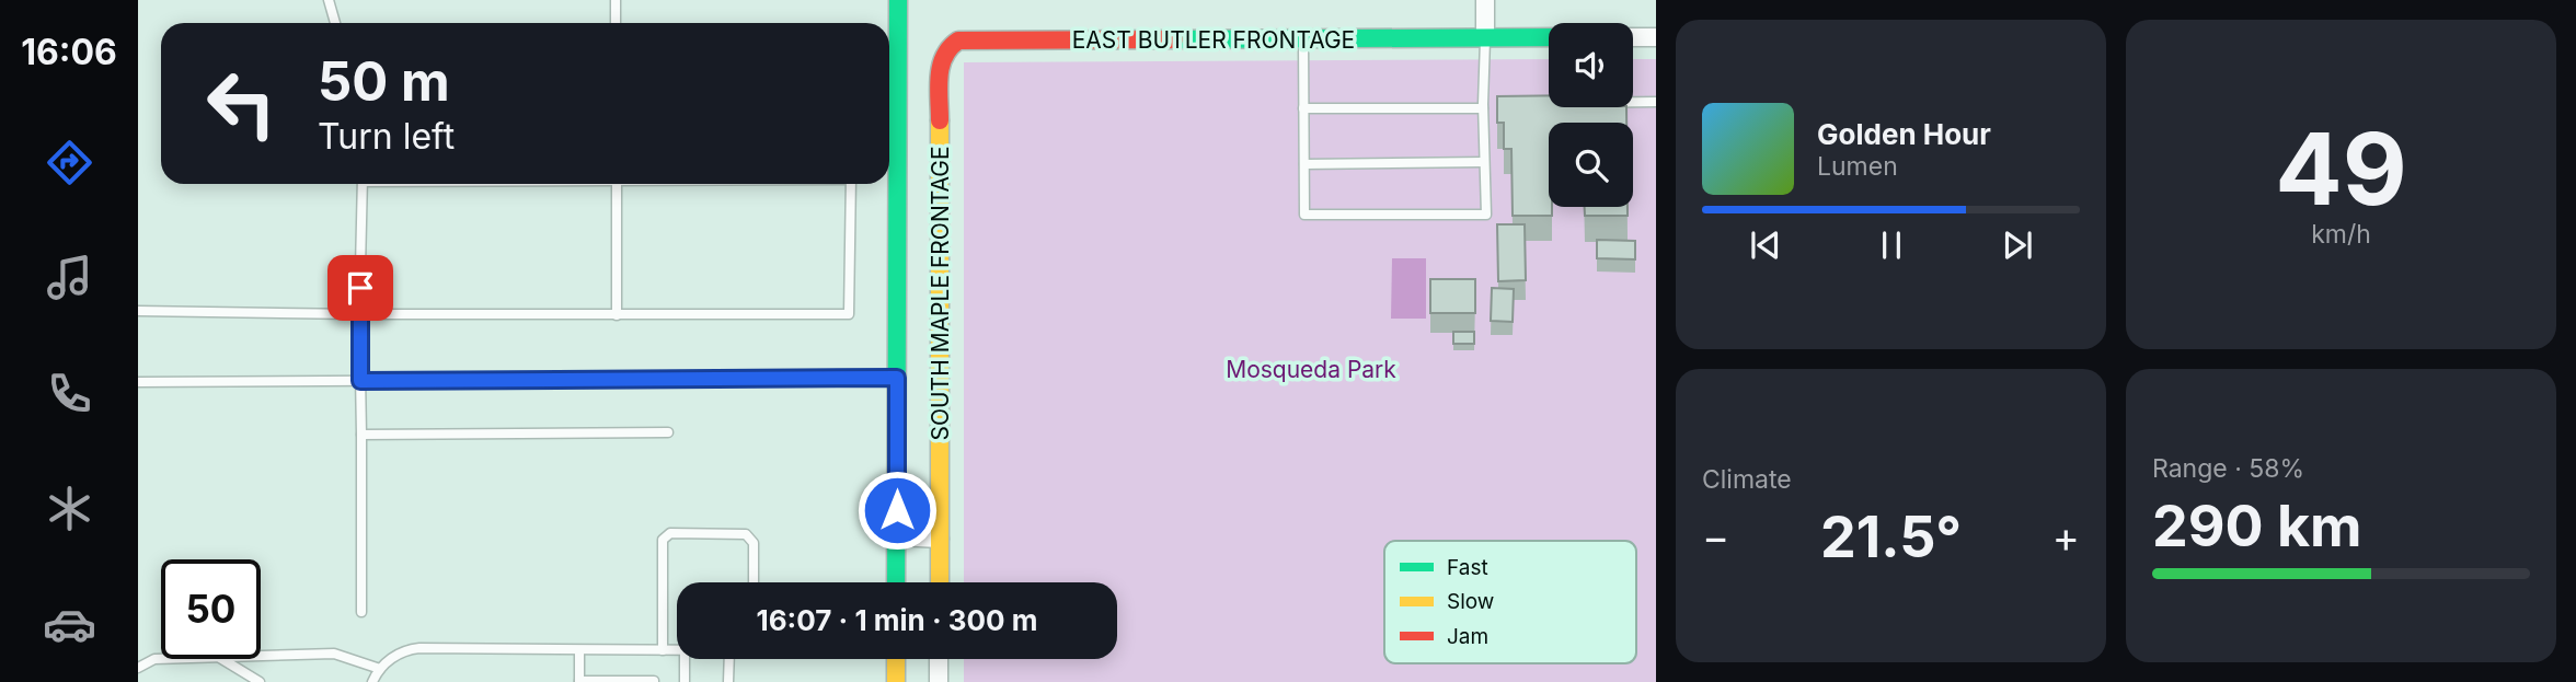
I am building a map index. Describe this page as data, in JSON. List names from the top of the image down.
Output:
{
  "streets": {
    "street": ["EAST BUTLER FRONTAGE", "SOUTH MAPLE FRONTAGE"]
  },
  "crossings": [
    ["EAST BUTLER FRONTAGE", "SOUTH MAPLE FRONTAGE"]
  ],
  "parks": ["Mosqueda Park"],
  "legend": ["Fast", "Slow", "Jam"],
  "page": {
    "tabs": "16:06",
    "tile": [
      ["49", "km/h"],
      "Climate",
      ["Range · 58%", "290 km"]
    ],
    "turn": ["50 m", "Turn left"],
    "song": ["Golden Hour", "Lumen"],
    "heat": ["−", "21.5°", "+"],
    "limit": "50",
    "trip": "16:07 · 1 min · 300 m"
  }
}
